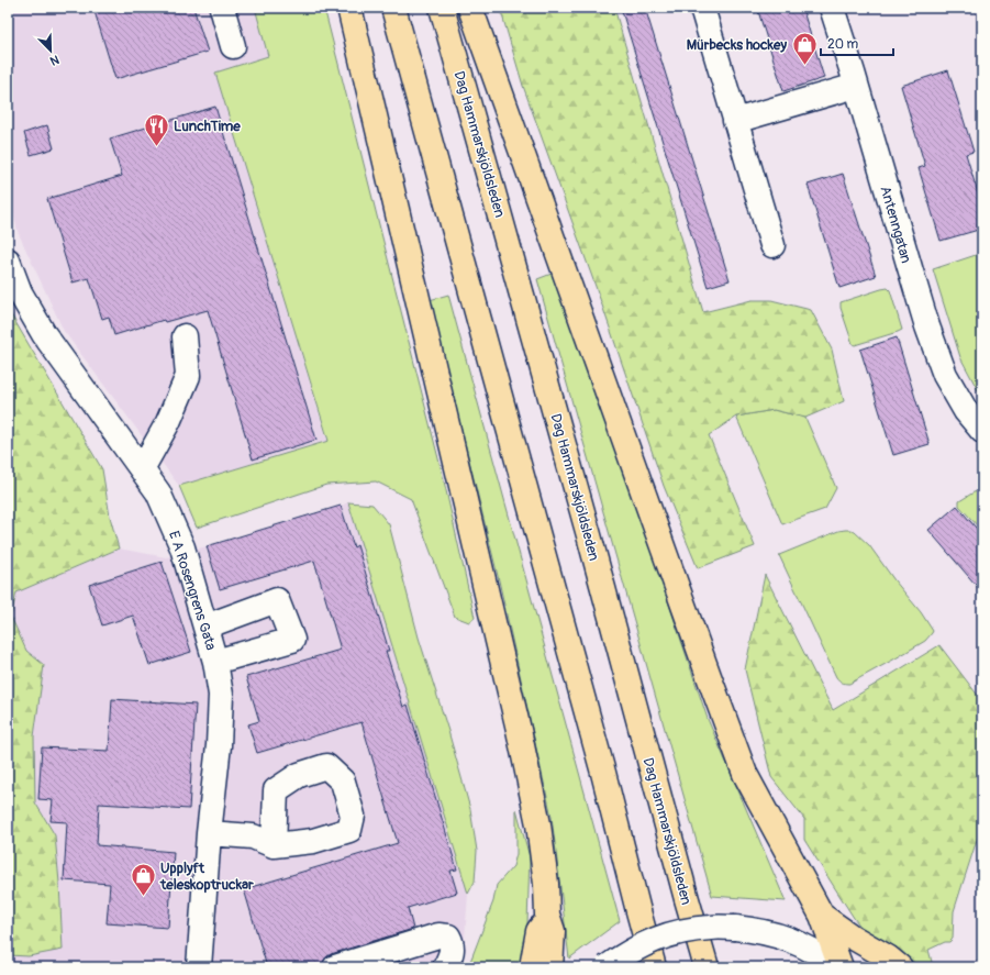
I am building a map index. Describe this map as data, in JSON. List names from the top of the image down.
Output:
{
  "streets": {
    "main road": ["Dag Hammarskjöldsleden"],
    "street": ["Antenngatan", "E A Rosengrens Gata"]
  },
  "places": {
    "shop": ["Mürbecks hockey", "Upplyft teleskoptruckar"],
    "restaurant": ["LunchTime"]
  },
  "scale_bar": "20 m",
  "north": "bottom right"
}
